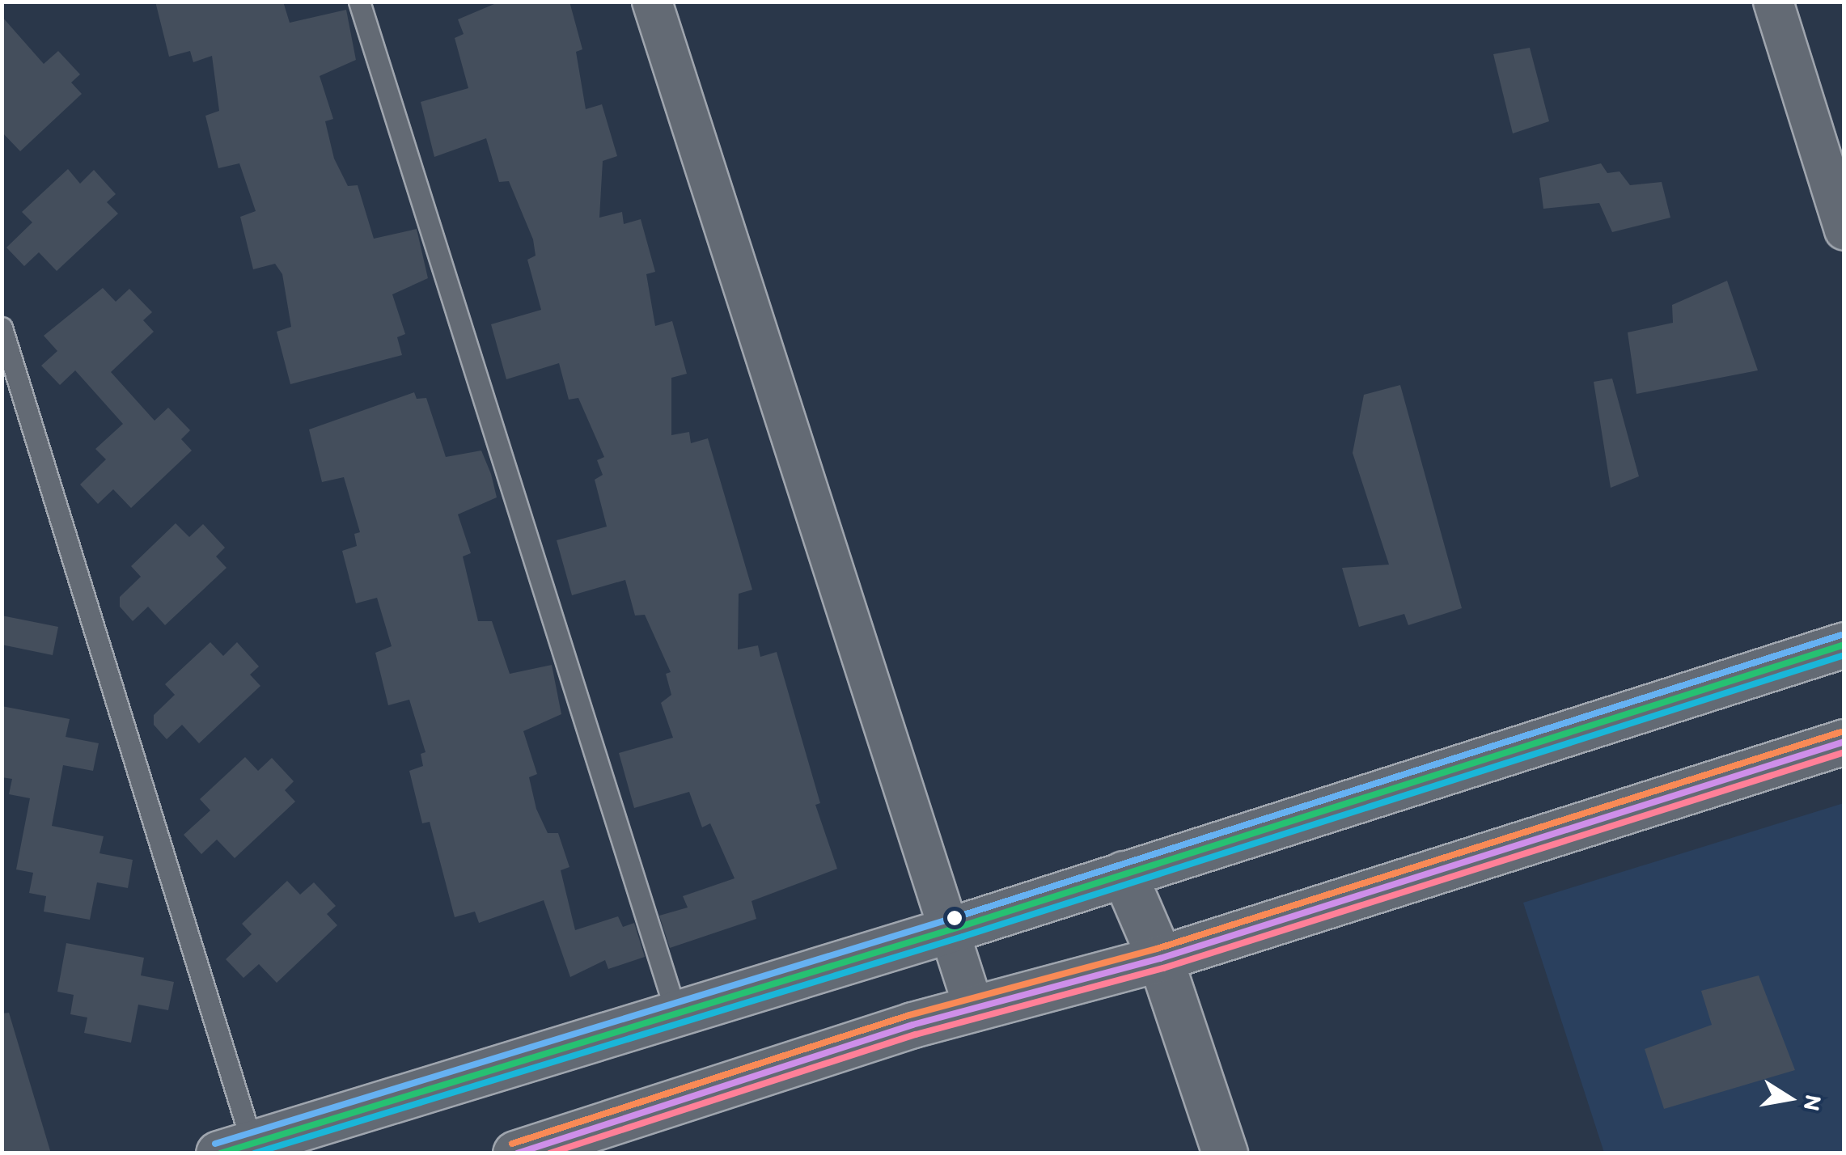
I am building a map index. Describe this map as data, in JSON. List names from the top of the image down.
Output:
{
  "north": "right"
}
